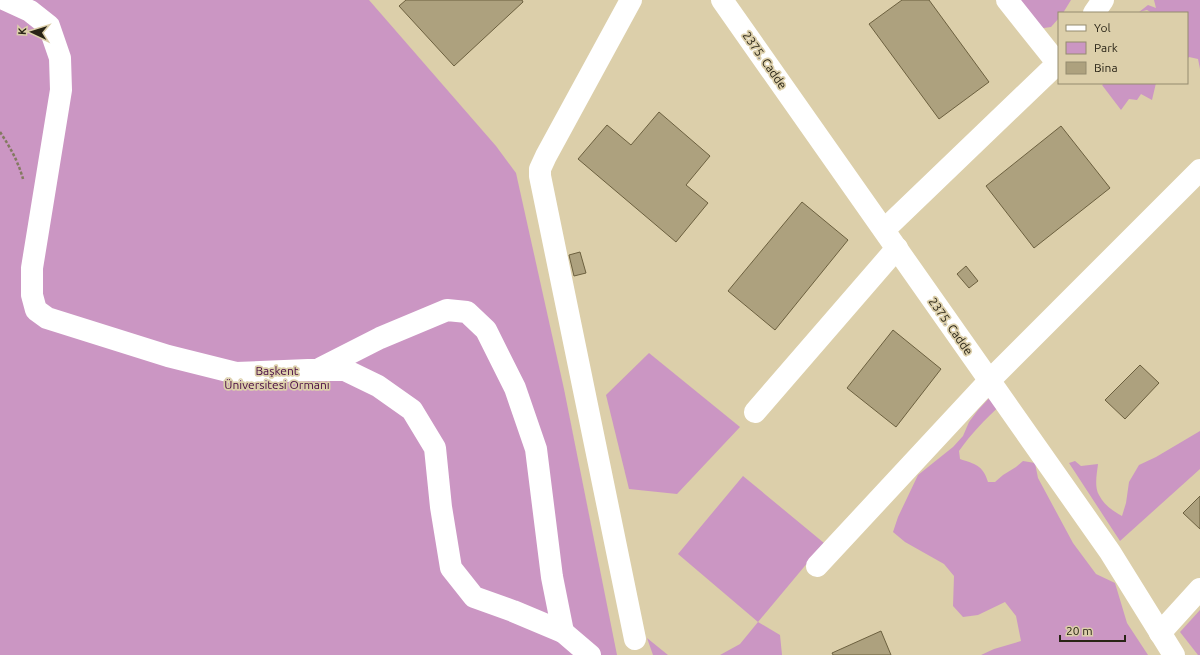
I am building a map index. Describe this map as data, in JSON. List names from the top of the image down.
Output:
{
  "streets": {
    "street": ["2375. Cadde"]
  },
  "parks": ["Başkent Üniversitesi Ormanı"],
  "legend": ["Yol", "Park", "Bina"],
  "scale_bar": "20 m",
  "north": "left"
}
